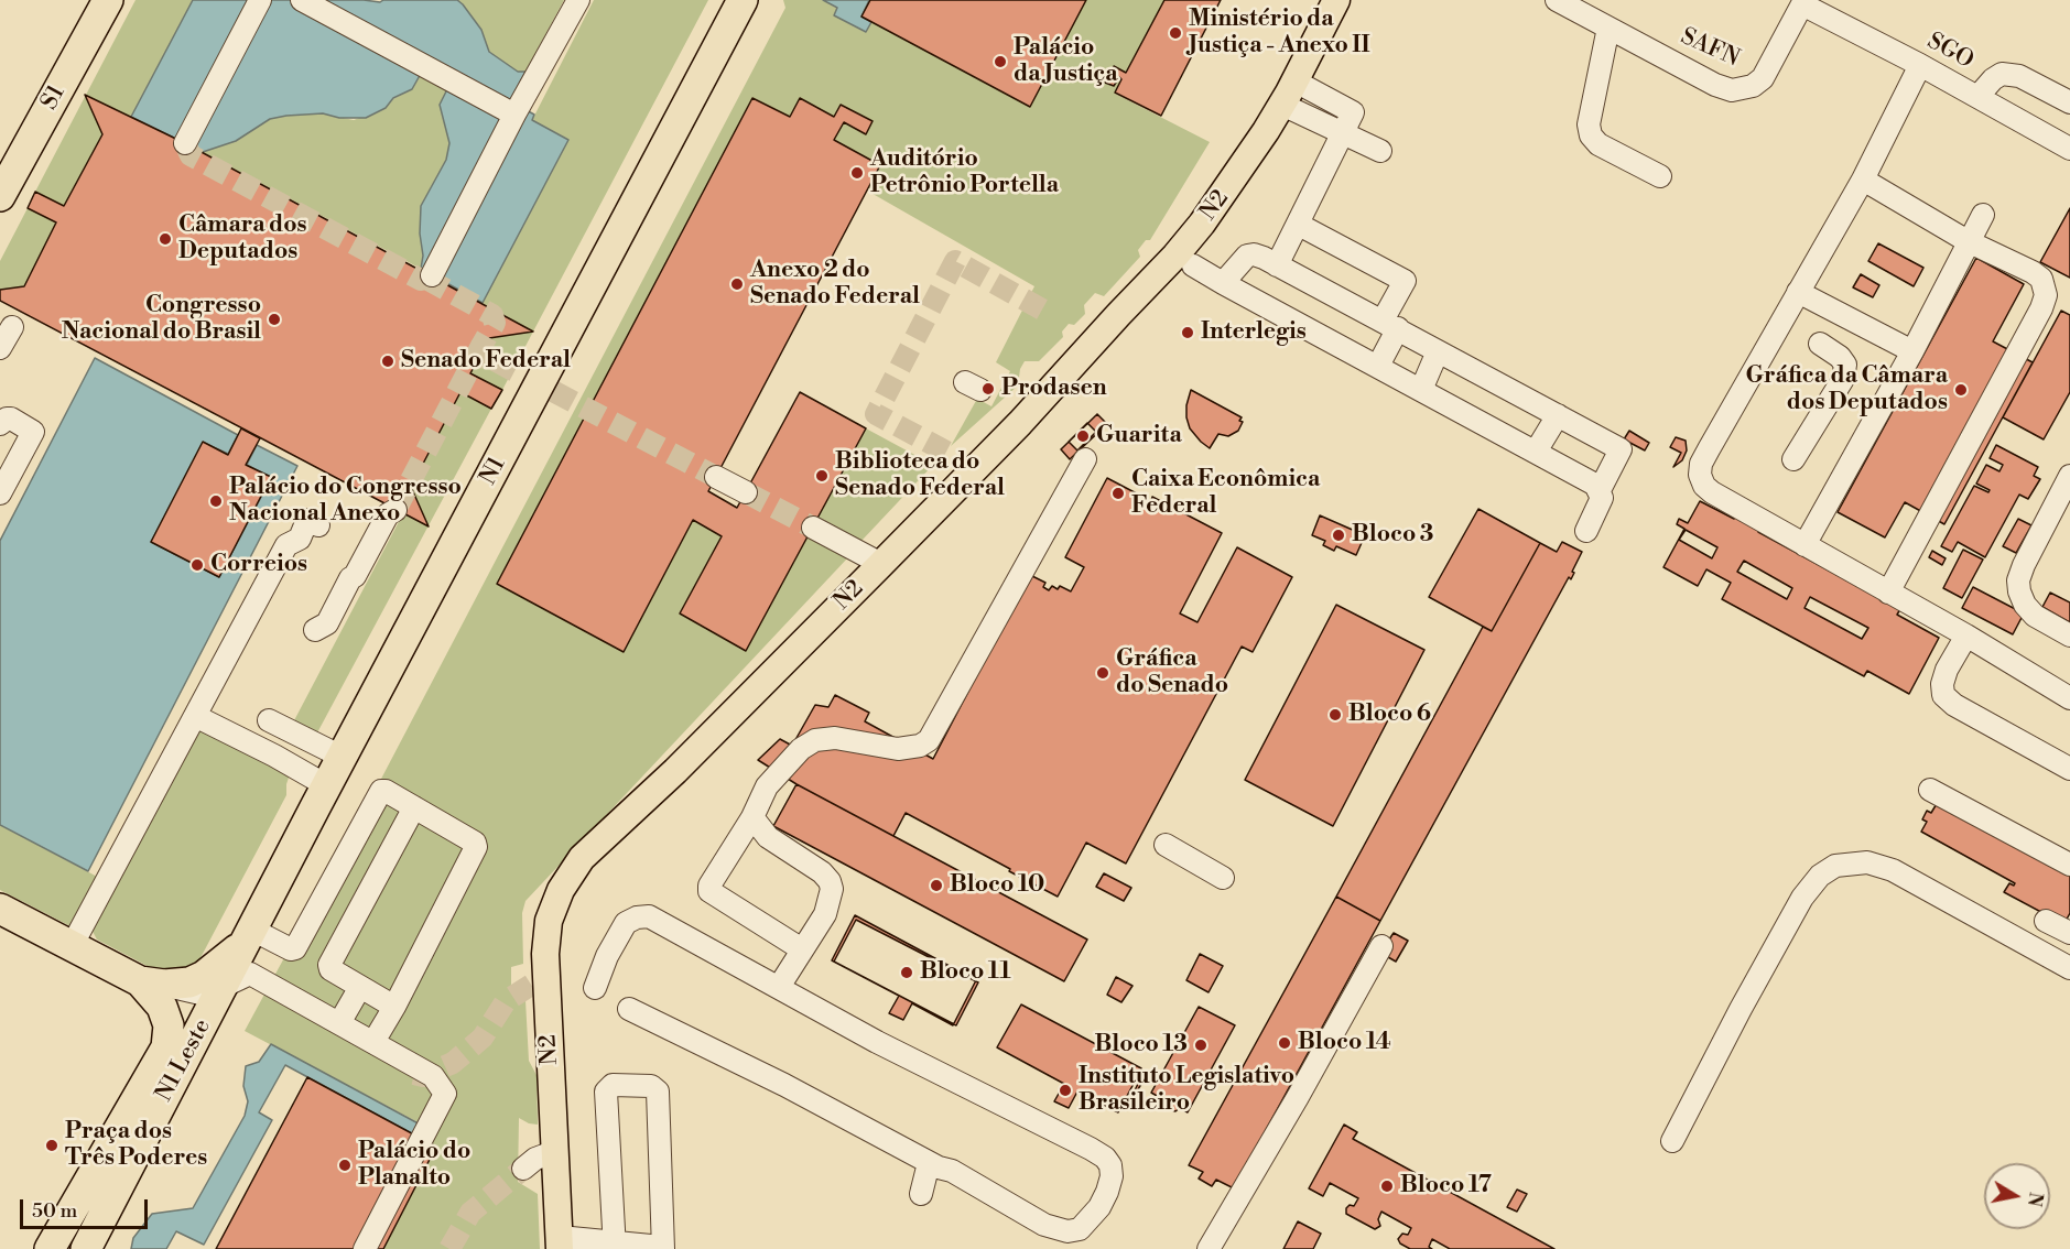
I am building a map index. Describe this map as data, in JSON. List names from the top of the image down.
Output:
{
  "streets": {
    "highway": ["S1", "N1", "N1 Leste"],
    "main road": ["N2"],
    "street": ["SAFN", "SGO"]
  },
  "crossings": [
    ["SAFN", "SGO"],
    ["N1", "N1 Leste"]
  ],
  "places": [
    "Ministério da Justiça - Anexo II",
    "Palácio da Justiça",
    "Auditório Petrônio Portella",
    "Câmara dos Deputados",
    "Anexo 2 do Senado Federal",
    "Congresso Nacional do Brasil",
    "Interlegis",
    "Senado Federal",
    "Prodasen",
    "Gráfica da Câmara dos Deputados",
    "Guarita",
    "Biblioteca do Senado Federal",
    "Caixa Econômica Federal",
    "Palácio do Congresso Nacional Anexo",
    "Bloco 3",
    "Correios",
    "Gráfica do Senado",
    "Bloco 6",
    "Bloco 10",
    "Bloco 11",
    "Bloco 14",
    "Bloco 13",
    "Instituto Legislativo Brasileiro",
    "Praça dos Três Poderes",
    "Palácio do Planalto",
    "Bloco 17"
  ],
  "scale_bar": "50 m",
  "north": "right"
}
